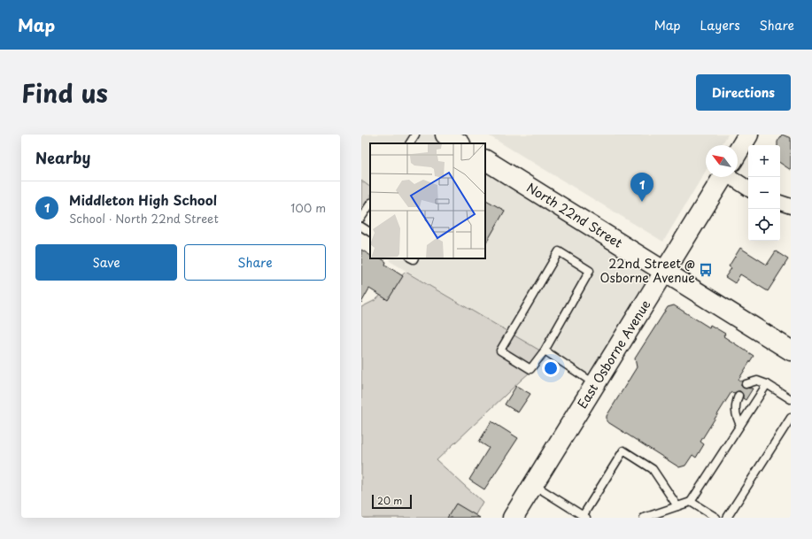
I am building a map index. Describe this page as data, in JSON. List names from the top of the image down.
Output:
{
  "streets": {
    "street": ["North 22nd Street", "East Osborne Avenue"]
  },
  "crossings": [
    ["North 22nd Street", "East Osborne Avenue"]
  ],
  "places": {
    "bus stop": ["22nd Street @ Osborne Avenue"]
  },
  "scale_bar": "20 m",
  "north": "top left",
  "page": {
    "header": "Map",
    "nav": ["Map", "Layers", "Share"],
    "title": "Find us",
    "buttons": [
      "Directions",
      ["Save", "Share"]
    ],
    "heading": "Nearby",
    "map_buttons": ["+", "−"],
    "pins": "1",
    "list": [
      {
        "mark": "1",
        "name": "Middleton High School",
        "note": "School · North 22nd Street",
        "value": "100 m"
      }
    ],
    "scale": "20 m"
  }
}
